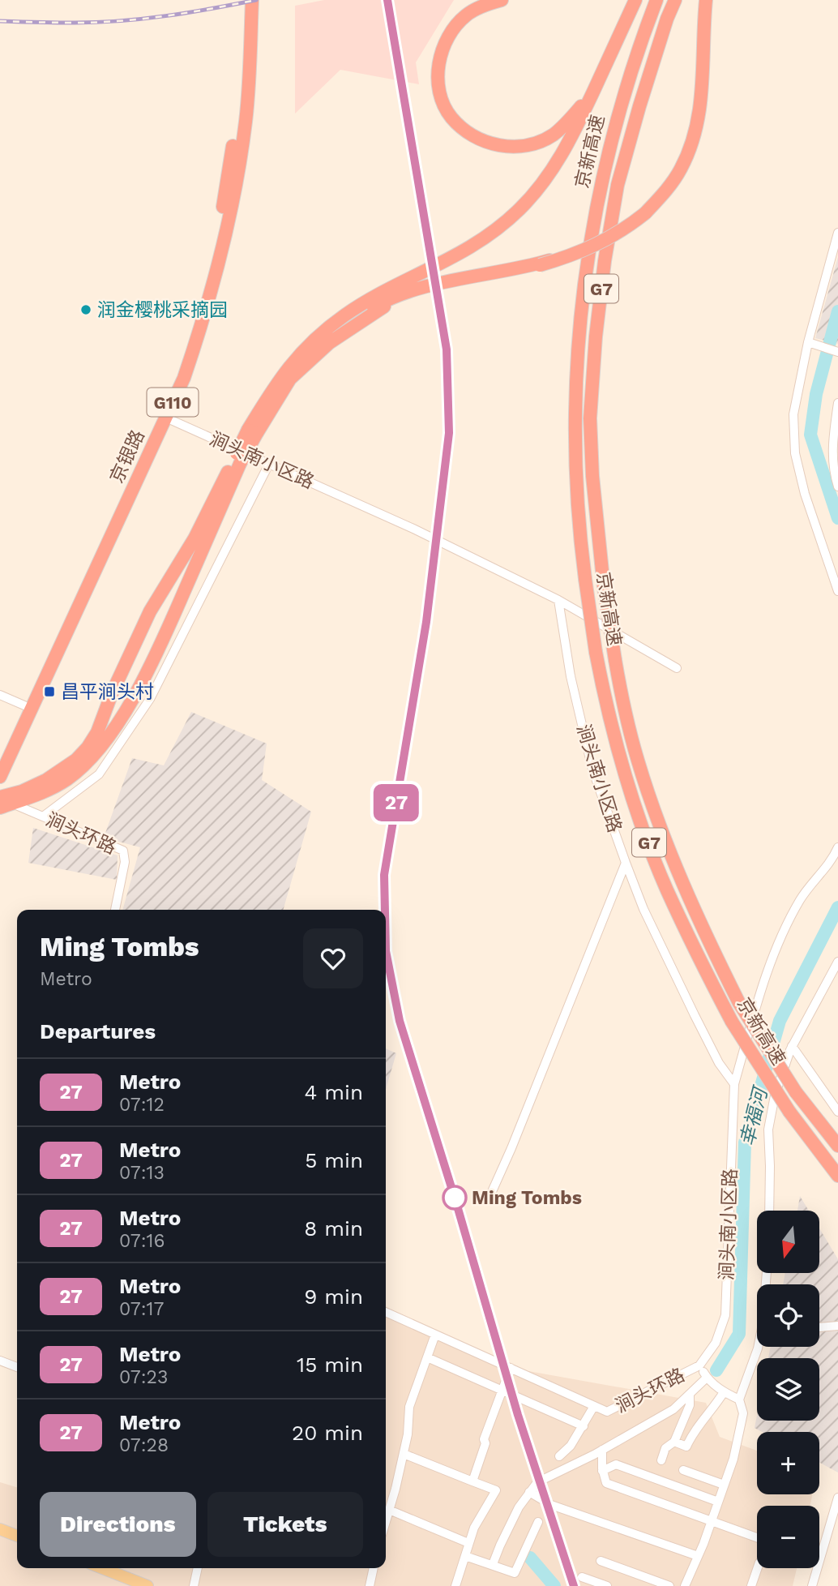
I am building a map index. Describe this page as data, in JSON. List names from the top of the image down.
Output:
{
  "streets": {
    "highway": [
      "京新高速",
      "G7",
      "G110",
      "京银路"
    ],
    "street": ["涧头南小区路", "涧头环路"]
  },
  "crossings": [
    ["京银路", "涧头南小区路"],
    ["涧头南小区路", "涧头环路"]
  ],
  "water": ["幸福河"],
  "places": {
    "other": ["润金樱桃采摘园", "Ming Tombs"],
    "transit": ["昌平涧头村"]
  },
  "lines": ["metro line 27"],
  "north": "bottom",
  "page": {
    "on_map": "27",
    "heading": [
      ["Ming Tombs", "Metro"],
      "Departures"
    ],
    "list": [
      {
        "mark": "27",
        "name": "Metro",
        "note": "07:12",
        "value": "4 min"
      },
      {
        "mark": "27",
        "name": "Metro",
        "note": "07:13",
        "value": "5 min"
      },
      {
        "mark": "27",
        "name": "Metro",
        "note": "07:16",
        "value": "8 min"
      },
      {
        "mark": "27",
        "name": "Metro",
        "note": "07:17",
        "value": "9 min"
      },
      {
        "mark": "27",
        "name": "Metro",
        "note": "07:23",
        "value": "15 min"
      },
      {
        "mark": "27",
        "name": "Metro",
        "note": "07:28",
        "value": "20 min"
      }
    ],
    "map_buttons": ["+", "−"],
    "buttons": ["Directions", "Tickets"]
  }
}
